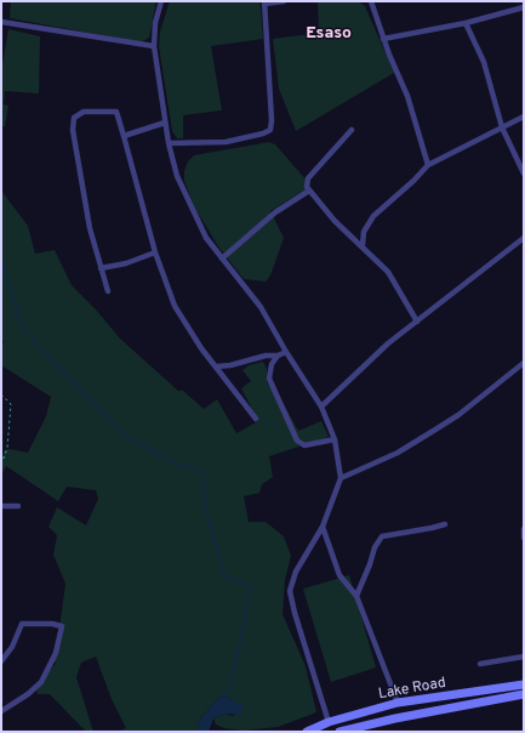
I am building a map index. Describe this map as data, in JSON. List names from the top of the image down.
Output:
{
  "streets": {
    "main road": ["Lake Road"]
  },
  "districts": ["Esaso"]
}
